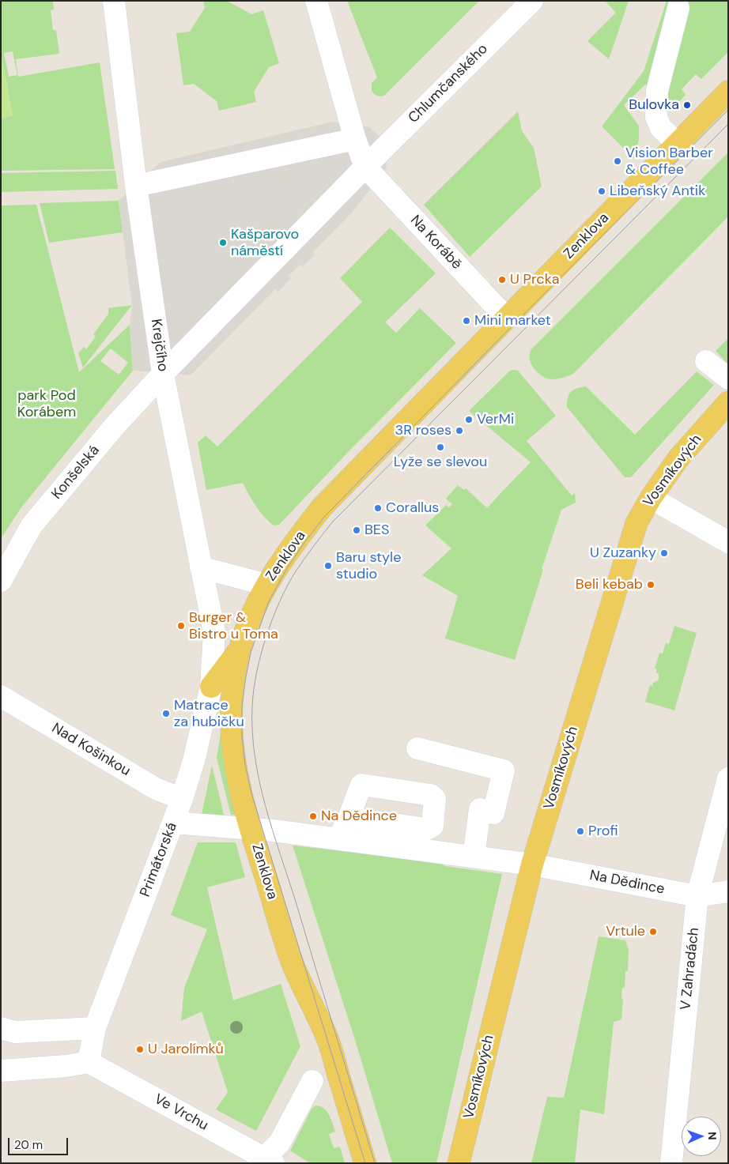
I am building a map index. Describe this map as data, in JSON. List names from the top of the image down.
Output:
{
  "streets": {
    "main road": ["Zenklova", "Vosmíkových"],
    "street": [
      "Chlumčanského",
      "Na Korábě",
      "Krejčího",
      "Konšelská",
      "Nad Košinkou",
      "Primátorská",
      "Na Dědince",
      "V Zahradách",
      "Ve Vrchu"
    ]
  },
  "crossings": [
    ["Chlumčanského", "Na Korábě"],
    ["Zenklova", "Na Korábě"],
    ["Zenklova", "Na Dědince"],
    ["Krejčího", "Konšelská"],
    ["Krejčího", "Primátorská"],
    ["Vosmíkových", "Na Dědince"],
    ["Nad Košinkou", "Primátorská"],
    ["Primátorská", "Na Dědince"],
    ["Primátorská", "Ve Vrchu"],
    ["Na Dědince", "V Zahradách"]
  ],
  "parks": ["park Pod Korábem"],
  "places": [
    "Bulovka",
    "Vision Barber & Coffee",
    "Libeňský Antik",
    "Kašparovo náměstí",
    "U Prcka",
    "Mini market",
    "VerMi",
    "3R roses",
    "Lyže se slevou",
    "Corallus",
    "BES",
    "U Zuzanky",
    "Baru style studio",
    "Beli kebab",
    "Burger & Bistro u Toma",
    "Matrace za hubičku",
    "Na Dědince",
    "Profi",
    "Vrtule",
    "U Jarolímků"
  ],
  "scale_bar": "20 m",
  "north": "right"
}
